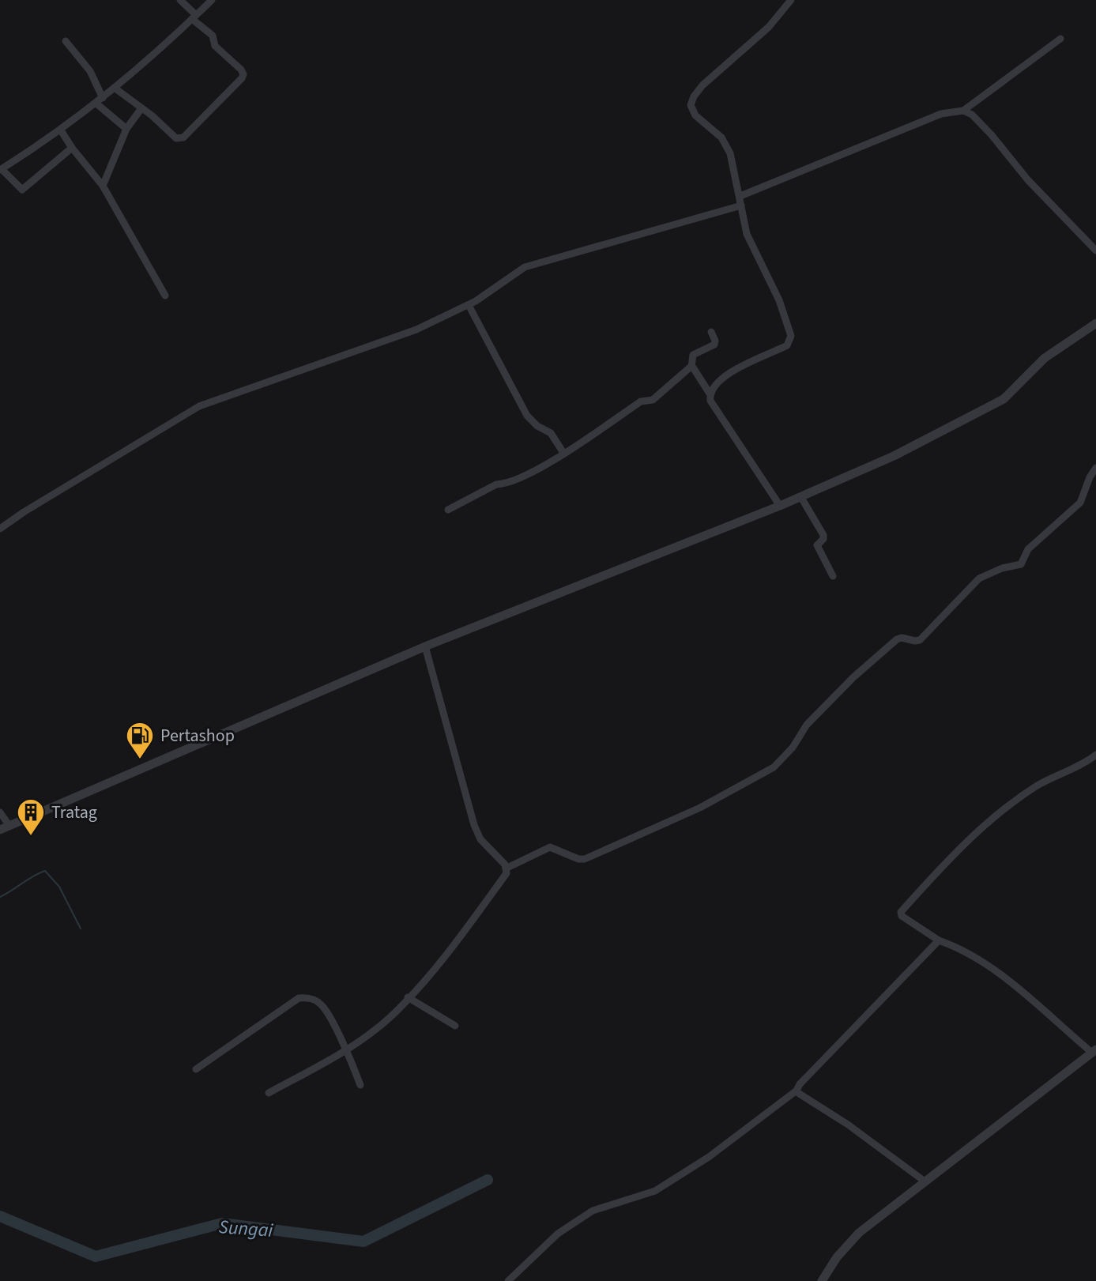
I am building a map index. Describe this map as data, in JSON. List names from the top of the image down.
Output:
{
  "water": ["Sungai"],
  "places": {
    "fuel station": ["Pertashop"],
    "building": ["Tratag"]
  }
}
